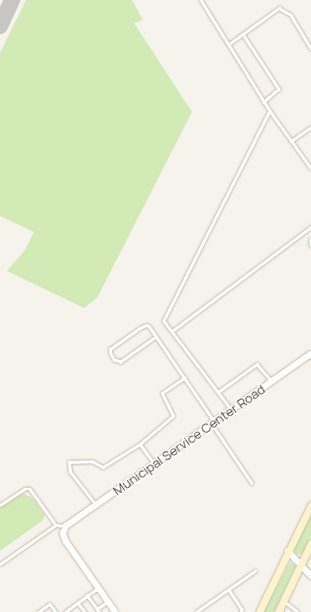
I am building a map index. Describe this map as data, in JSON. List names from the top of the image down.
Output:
{
  "streets": {
    "street": ["Municipal Service Center Road"]
  }
}
